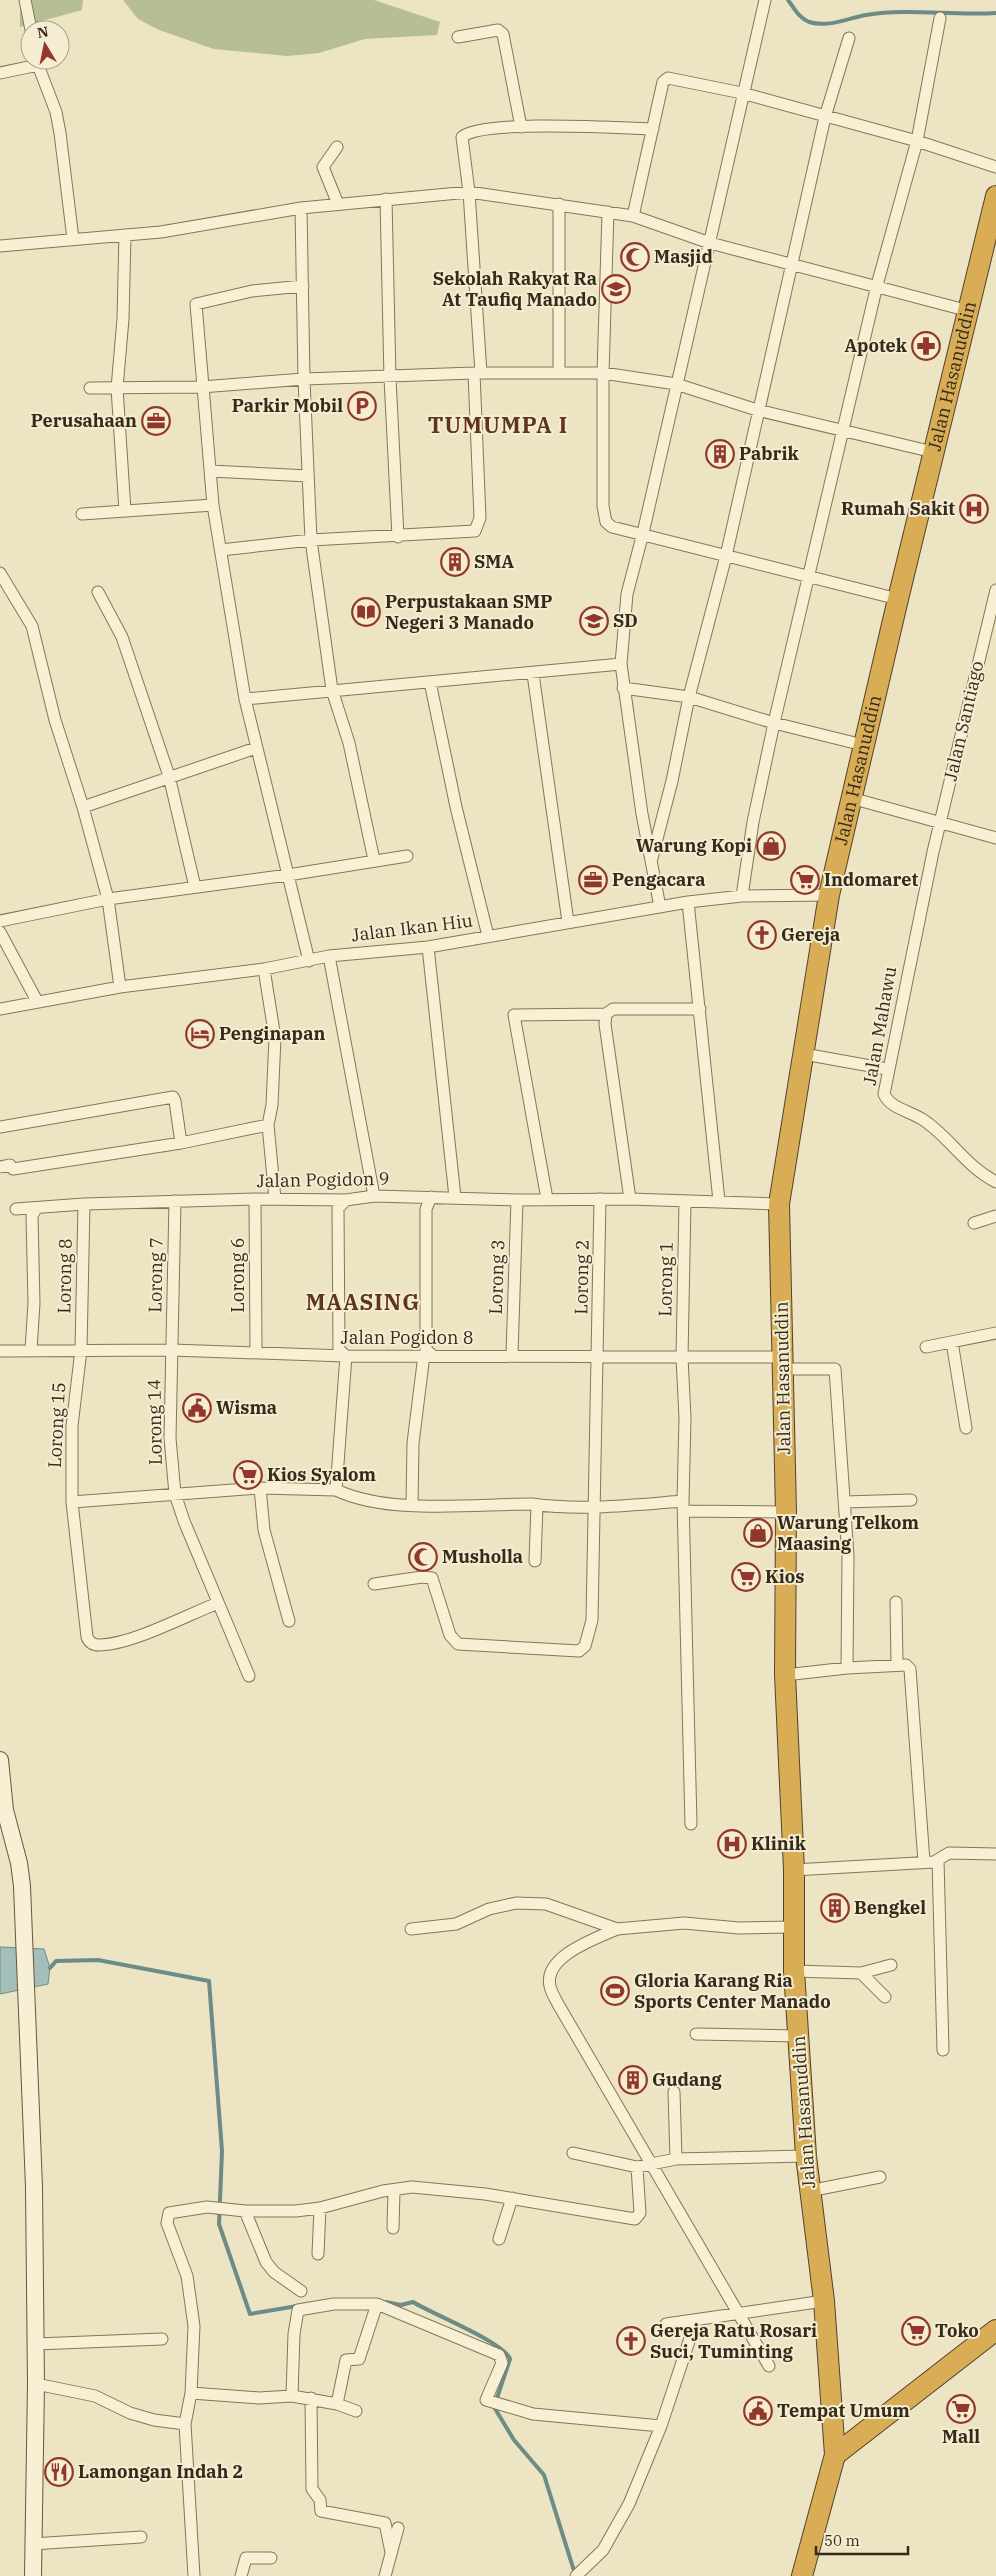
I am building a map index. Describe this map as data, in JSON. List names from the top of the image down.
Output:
{
  "streets": {
    "highway": ["Jalan Hasanuddin"],
    "street": [
      "Jalan Santiago",
      "Jalan Ikan Hiu",
      "Jalan Mahawu",
      "Jalan Pogidon 9",
      "Lorong 7",
      "Lorong 6",
      "Lorong 8",
      "Lorong 3",
      "Lorong 2",
      "Lorong 1",
      "Jalan Pogidon 8",
      "Lorong 14",
      "Lorong 15"
    ]
  },
  "crossings": [
    ["Jalan Hasanuddin", "Jalan Ikan Hiu"],
    ["Jalan Hasanuddin", "Jalan Pogidon 9"],
    ["Jalan Hasanuddin", "Jalan Pogidon 8"],
    ["Jalan Santiago", "Jalan Mahawu"],
    ["Jalan Pogidon 9", "Lorong 7"],
    ["Jalan Pogidon 9", "Lorong 6"],
    ["Jalan Pogidon 9", "Lorong 8"],
    ["Jalan Pogidon 9", "Lorong 3"],
    ["Jalan Pogidon 9", "Lorong 2"],
    ["Jalan Pogidon 9", "Lorong 1"],
    ["Lorong 7", "Jalan Pogidon 8"],
    ["Lorong 7", "Lorong 14"],
    ["Lorong 6", "Jalan Pogidon 8"],
    ["Lorong 8", "Jalan Pogidon 8"],
    ["Lorong 8", "Lorong 15"],
    ["Lorong 3", "Jalan Pogidon 8"],
    ["Lorong 2", "Jalan Pogidon 8"],
    ["Lorong 1", "Jalan Pogidon 8"],
    ["Jalan Pogidon 8", "Lorong 14"],
    ["Jalan Pogidon 8", "Lorong 15"],
    ["Lorong 14", "Lorong 15"]
  ],
  "districts": ["TUMUMPA I", "MAASING"],
  "places": {
    "mosque": ["Masjid", "Musholla"],
    "school or university": ["Sekolah Rakyat Ra At Taufiq Manado", "SD"],
    "pharmacy": ["Apotek"],
    "parking": ["Parkir Mobil"],
    "office": ["Perusahaan", "Pengacara"],
    "building": [
      "Pabrik",
      "SMA",
      "Bengkel",
      "Gudang"
    ],
    "hospital": ["Rumah Sakit", "Klinik"],
    "library": ["Perpustakaan SMP Negeri 3 Manado"],
    "shop": ["Warung Kopi", "Warung Telkom Maasing"],
    "supermarket": [
      "Indomaret",
      "Kios Syalom",
      "Kios",
      "Toko",
      "Mall"
    ],
    "church": ["Gereja", "Gereja Ratu Rosari Suci, Tuminting"],
    "hotel": ["Penginapan"],
    "public building": ["Wisma", "Tempat Umum"],
    "sports": ["Gloria Karang Ria Sports Center Manado"],
    "restaurant": ["Lamongan Indah 2"]
  },
  "scale_bar": "50 m",
  "north": "top"
}
